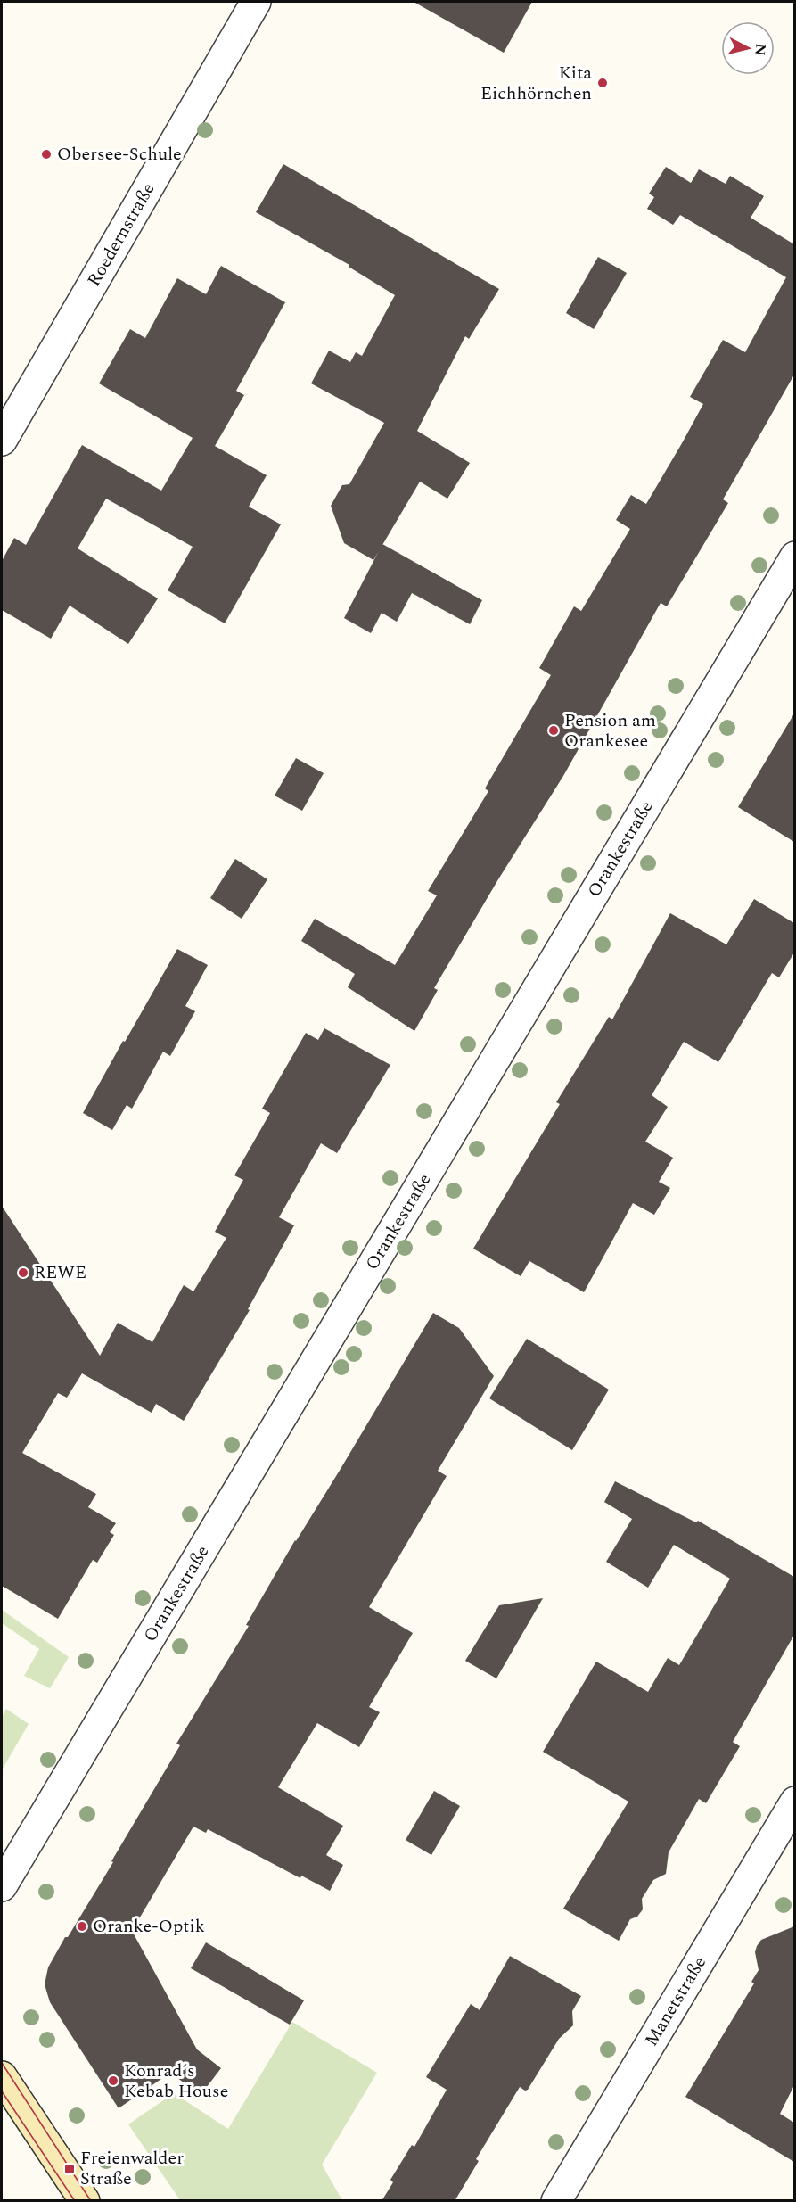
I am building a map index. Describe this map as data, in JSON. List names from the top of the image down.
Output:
{
  "streets": {
    "street": ["Roedernstraße", "Orankestraße", "Manetstraße"]
  },
  "places": {
    "other": [
      "Kita Eichhörnchen",
      "Obersee-Schule",
      "Pension am Orankesee",
      "REWE",
      "Oranke-Optik",
      "Konrad´s Kebab House"
    ],
    "transit": ["Freienwalder Straße"]
  },
  "north": "right"
}
